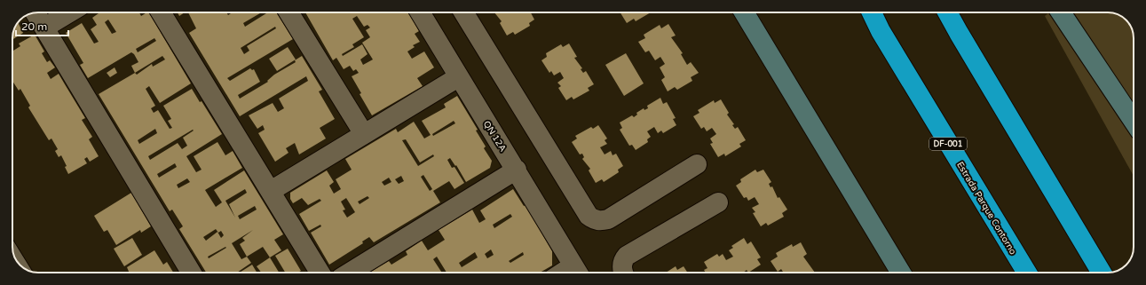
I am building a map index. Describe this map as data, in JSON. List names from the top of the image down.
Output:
{
  "streets": {
    "highway": ["DF-001", "Estrada Parque Contorno"],
    "street": ["QN 12A"]
  },
  "scale_bar": "20 m"
}
